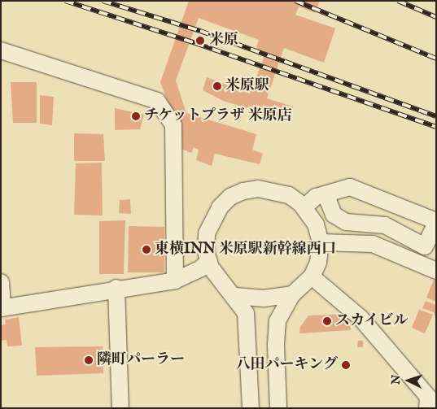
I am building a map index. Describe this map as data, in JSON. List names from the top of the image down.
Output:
{
  "places": [
    "米原",
    "米原駅",
    "チケットプラザ 米原店",
    "東横INN 米原駅新幹線西口",
    "スカイビル",
    "隣町パーラー",
    "八田パーキング"
  ],
  "north": "left"
}
